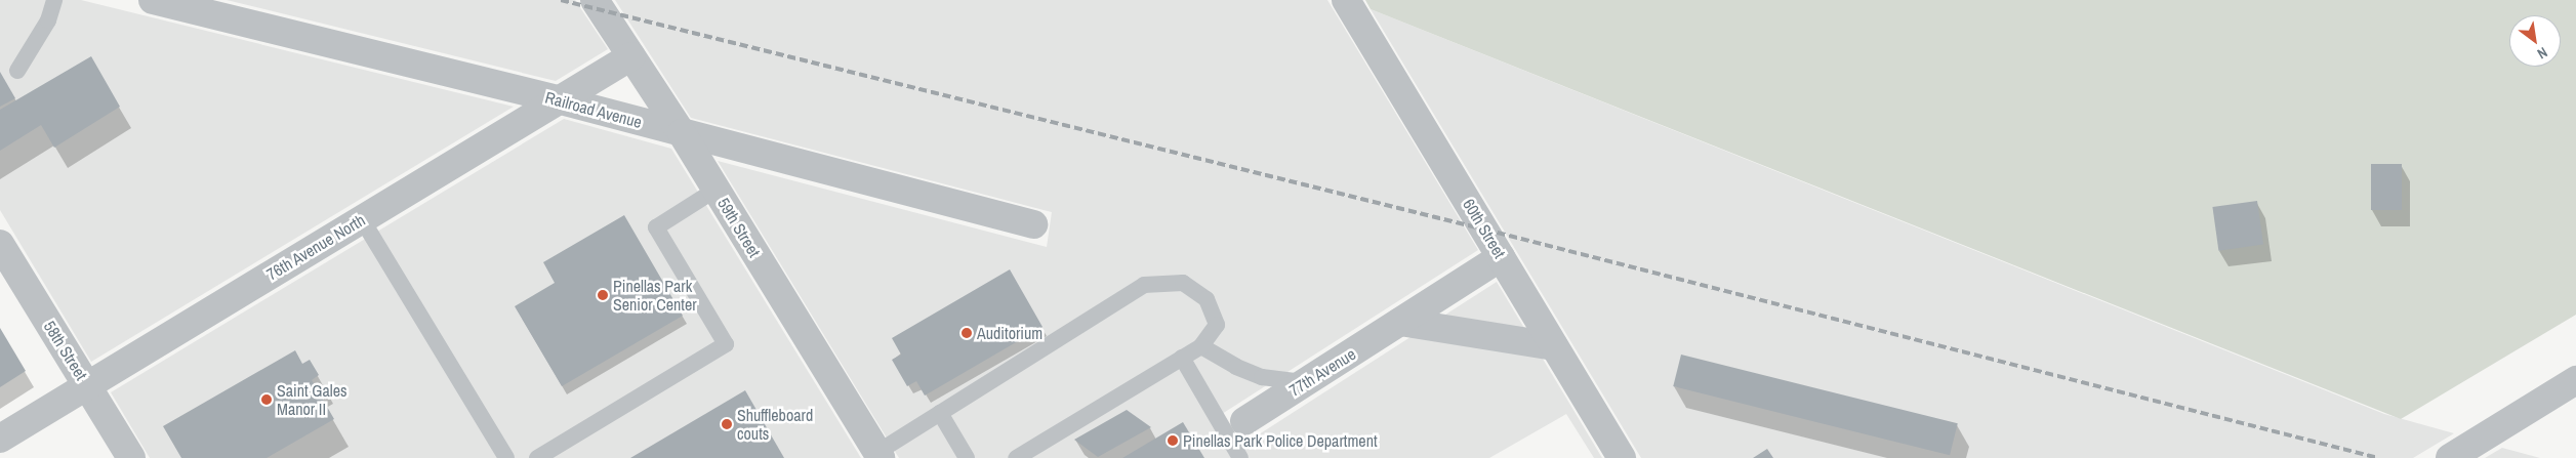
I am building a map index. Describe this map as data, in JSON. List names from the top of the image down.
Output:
{
  "streets": {
    "street": [
      "Railroad Avenue",
      "59th Street",
      "60th Street",
      "76th Avenue North",
      "58th Street",
      "77th Avenue"
    ]
  },
  "crossings": [
    ["Railroad Avenue", "59th Street"],
    ["Railroad Avenue", "76th Avenue North"],
    ["59th Street", "76th Avenue North"],
    ["60th Street", "77th Avenue"],
    ["76th Avenue North", "58th Street"]
  ],
  "places": [
    "Pinellas Park Senior Center",
    "Auditorium",
    "Saint Gales Manor II",
    "Shuffleboard couts",
    "Pinellas Park Police Department"
  ],
  "north": "bottom right"
}
